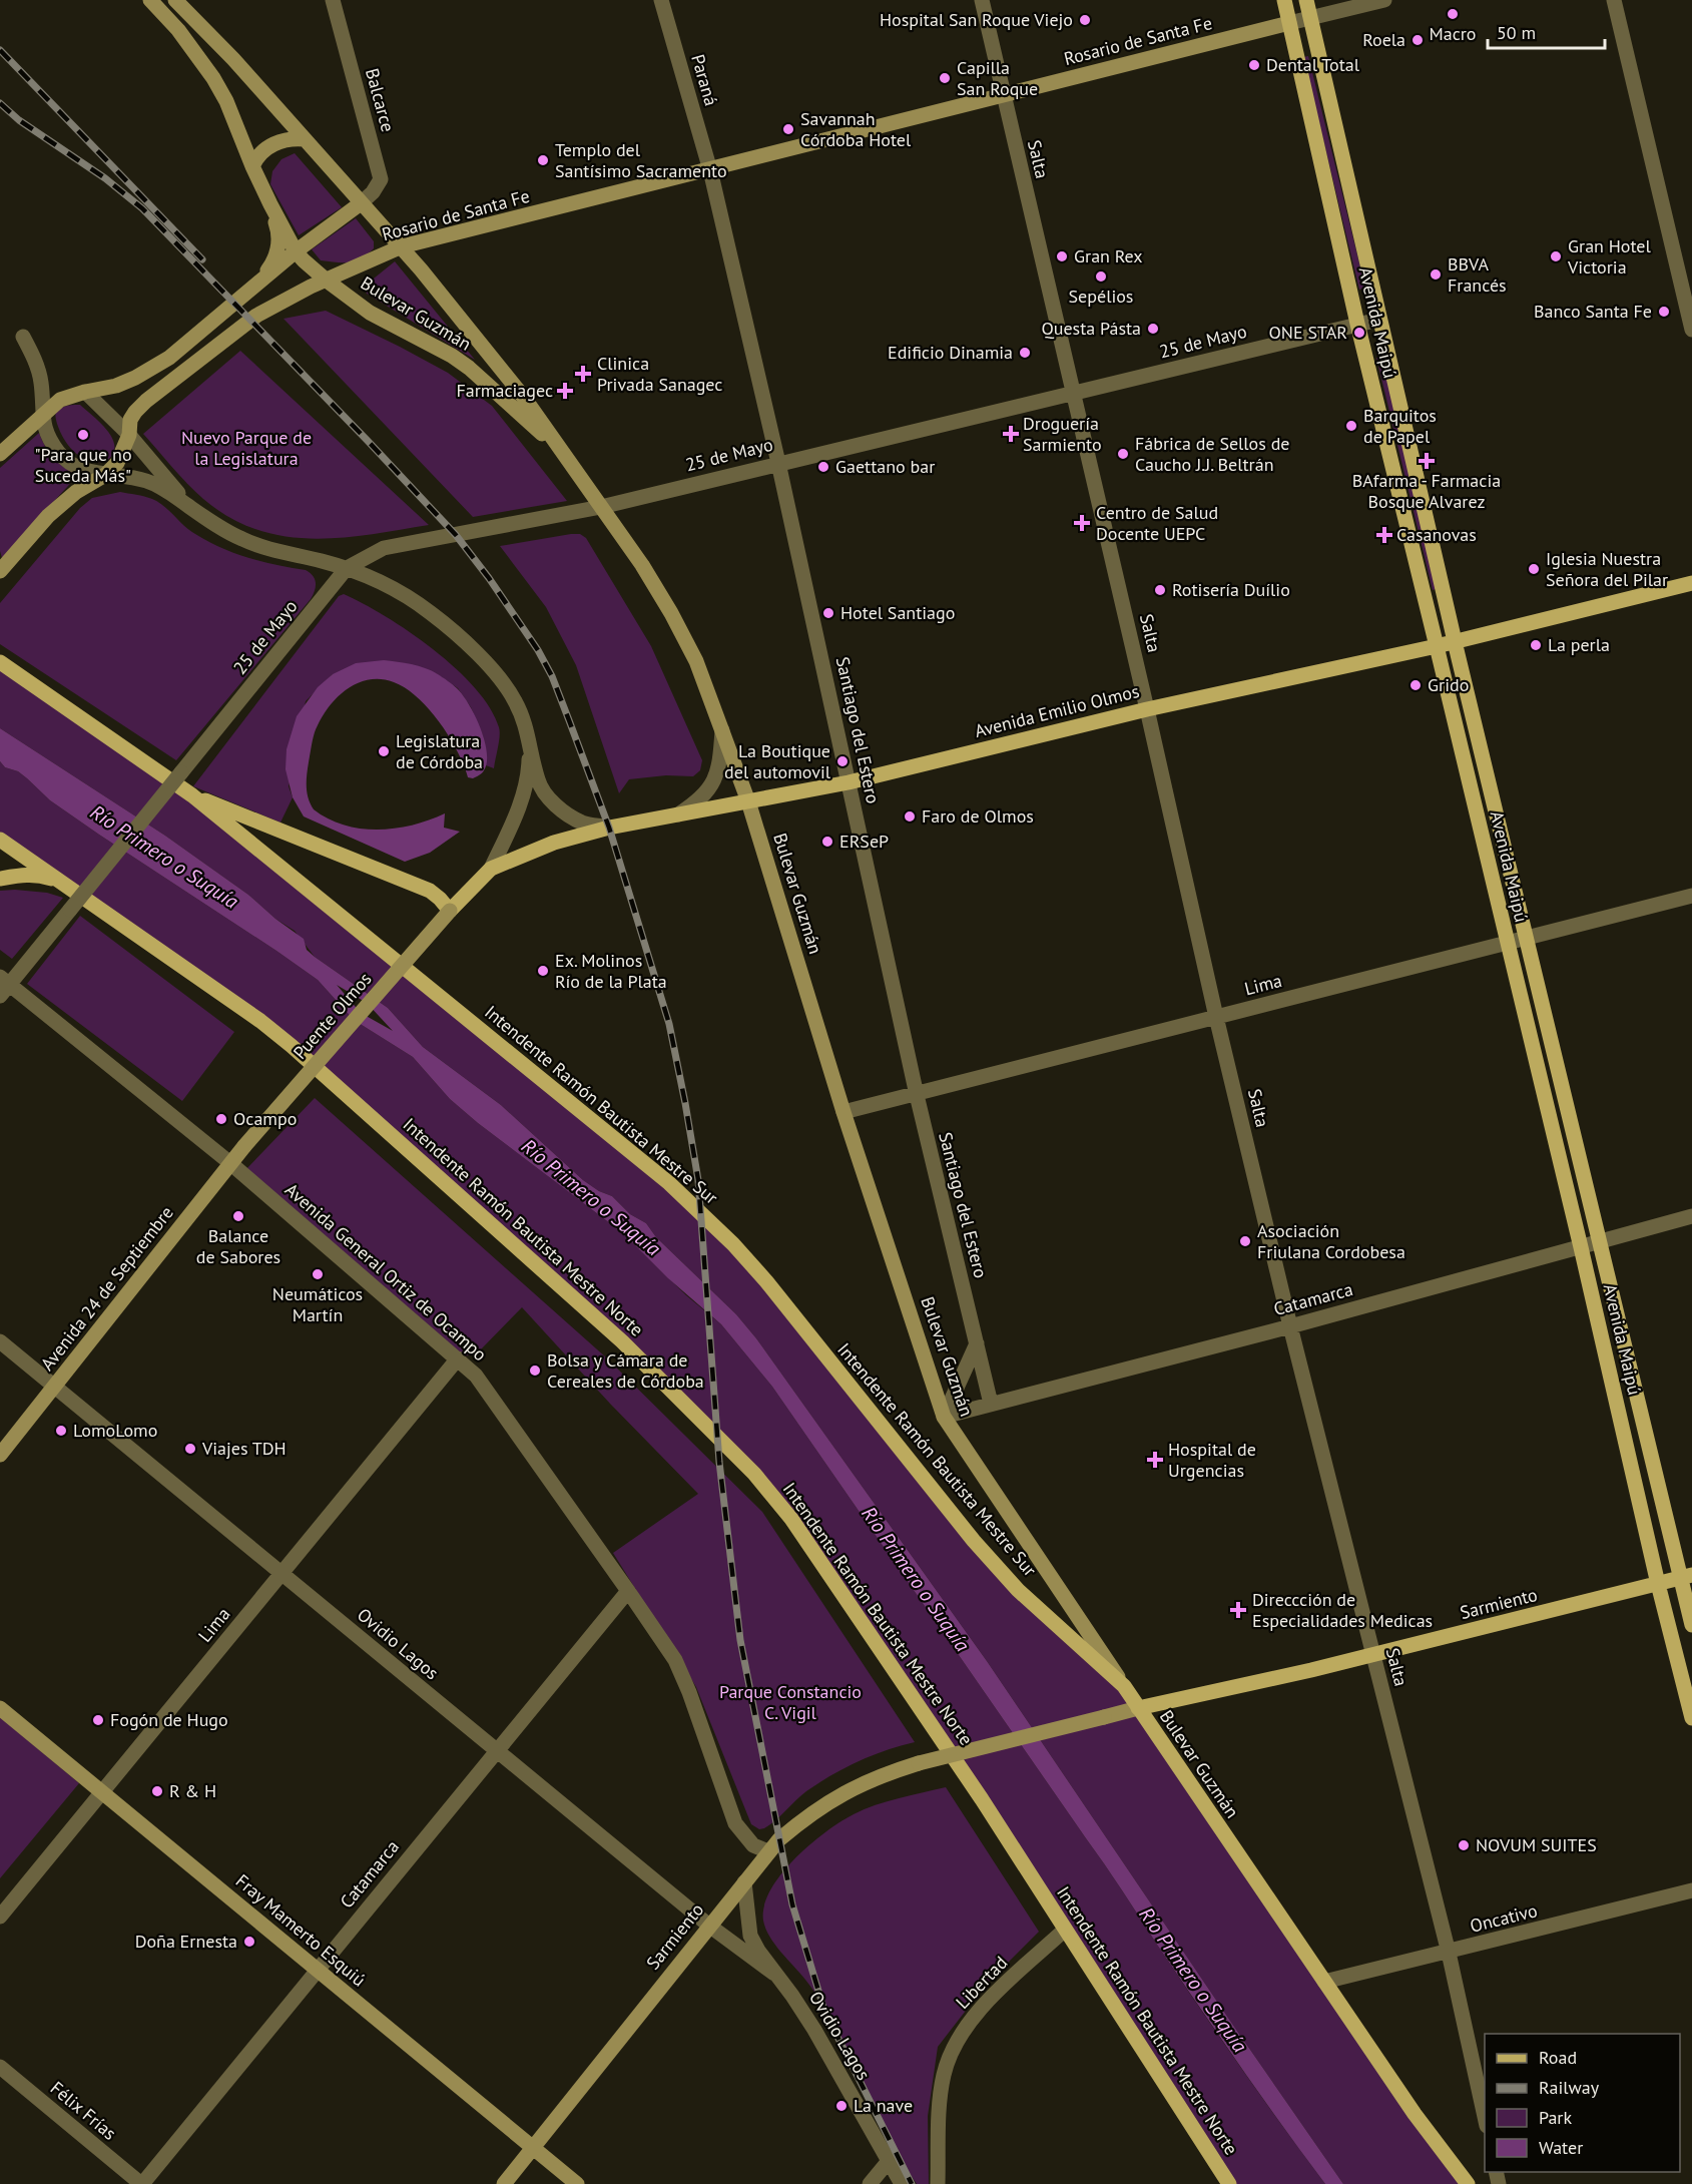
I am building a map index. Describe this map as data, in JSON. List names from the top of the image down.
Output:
{
  "streets": {
    "main road": [
      "Rosario de Santa Fe",
      "Bulevar Guzmán",
      "Avenida Maipú",
      "Avenida Emilio Olmos",
      "Puente Olmos",
      "Intendente Ramón Bautista Mestre Sur",
      "Intendente Ramón Bautista Mestre Norte",
      "Avenida 24 de Septiembre",
      "Sarmiento",
      "Fray Mamerto Esquiú"
    ],
    "street": [
      "Paraná",
      "Balcarce",
      "Salta",
      "25 de Mayo",
      "Santiago del Estero",
      "Lima",
      "Avenida General Ortiz de Ocampo",
      "Catamarca",
      "Ovidio Lagos",
      "Oncativo",
      "Libertad",
      "Félix Frías"
    ]
  },
  "crossings": [
    ["Rosario de Santa Fe", "Paraná"],
    ["Rosario de Santa Fe", "Salta"],
    ["Rosario de Santa Fe", "Bulevar Guzmán"],
    ["Rosario de Santa Fe", "Avenida Maipú"],
    ["Rosario de Santa Fe", "Santiago del Estero"],
    ["Paraná", "Santiago del Estero"],
    ["Balcarce", "Bulevar Guzmán"],
    ["Salta", "25 de Mayo"],
    ["Salta", "Avenida Emilio Olmos"],
    ["Salta", "Lima"],
    ["Salta", "Catamarca"],
    ["Salta", "Sarmiento"],
    ["Salta", "Oncativo"],
    ["Bulevar Guzmán", "25 de Mayo"],
    ["Bulevar Guzmán", "Avenida Emilio Olmos"],
    ["Bulevar Guzmán", "Lima"],
    ["Bulevar Guzmán", "Intendente Ramón Bautista Mestre Sur"],
    ["Bulevar Guzmán", "Catamarca"],
    ["Bulevar Guzmán", "Sarmiento"],
    ["Bulevar Guzmán", "Oncativo"],
    ["Avenida Maipú", "25 de Mayo"],
    ["Avenida Maipú", "Avenida Emilio Olmos"],
    ["Avenida Maipú", "Lima"],
    ["Avenida Maipú", "Catamarca"],
    ["Avenida Maipú", "Sarmiento"],
    ["25 de Mayo", "Santiago del Estero"],
    ["25 de Mayo", "Avenida General Ortiz de Ocampo"],
    ["Avenida Emilio Olmos", "Santiago del Estero"],
    ["Avenida Emilio Olmos", "Puente Olmos"],
    ["Santiago del Estero", "Lima"],
    ["Santiago del Estero", "Catamarca"],
    ["Lima", "Avenida General Ortiz de Ocampo"],
    ["Lima", "Ovidio Lagos"],
    ["Lima", "Fray Mamerto Esquiú"],
    ["Puente Olmos", "Avenida 24 de Septiembre"],
    ["Intendente Ramón Bautista Mestre Norte", "Libertad"],
    ["Avenida General Ortiz de Ocampo", "Avenida 24 de Septiembre"],
    ["Avenida General Ortiz de Ocampo", "Catamarca"],
    ["Avenida General Ortiz de Ocampo", "Sarmiento"],
    ["Avenida 24 de Septiembre", "Ovidio Lagos"],
    ["Catamarca", "Ovidio Lagos"],
    ["Catamarca", "Fray Mamerto Esquiú"],
    ["Catamarca", "Félix Frías"],
    ["Sarmiento", "Ovidio Lagos"],
    ["Sarmiento", "Fray Mamerto Esquiú"]
  ],
  "water": ["Río Primero o Suquía"],
  "parks": ["Nuevo Parque de la Legislatura", "Parque Constancio C. Vigil"],
  "places": {
    "other": [
      "Macro",
      "Hospital San Roque Viejo",
      "Roela",
      "Dental Total",
      "Capilla San Roque",
      "Savannah Córdoba Hotel",
      "Templo del Santísimo Sacramento",
      "Gran Rex",
      "Gran Hotel Victoria",
      "BBVA Francés",
      "Sepélios",
      "Banco Santa Fe",
      "Questa Pásta",
      "ONE STAR",
      "Edificio Dinamia",
      "Barquitos de Papel",
      "\"Para que no Suceda Más\"",
      "Fábrica de Sellos de Caucho J.J. Beltrán",
      "Gaettano bar",
      "Iglesia Nuestra Señora del Pilar",
      "Rotisería Duílio",
      "Hotel Santiago",
      "La perla",
      "Grido",
      "Legislatura de Córdoba",
      "La Boutique del automovil",
      "Faro de Olmos",
      "ERSeP",
      "Ex. Molinos Río de la Plata",
      "Ocampo",
      "Balance de Sabores",
      "Asociación Friulana Cordobesa",
      "Neumáticos Martín",
      "Bolsa y Cámara de Cereales de Córdoba",
      "LomoLomo",
      "Viajes TDH",
      "Fogón de Hugo",
      "R & H",
      "NOVUM SUITES",
      "Doña Ernesta",
      "La nave"
    ],
    "health": [
      "Clinica Privada Sanagec",
      "Farmaciagec",
      "Droguería Sarmiento",
      "BAfarma - Farmacia Bosque Alvarez",
      "Centro de Salud Docente UEPC",
      "Casanovas",
      "Hospital de Urgencias",
      "Direccción de Especialidades Medicas"
    ]
  },
  "legend": [
    "Road",
    "Railway",
    "Park",
    "Water"
  ],
  "scale_bar": "50 m"
}
